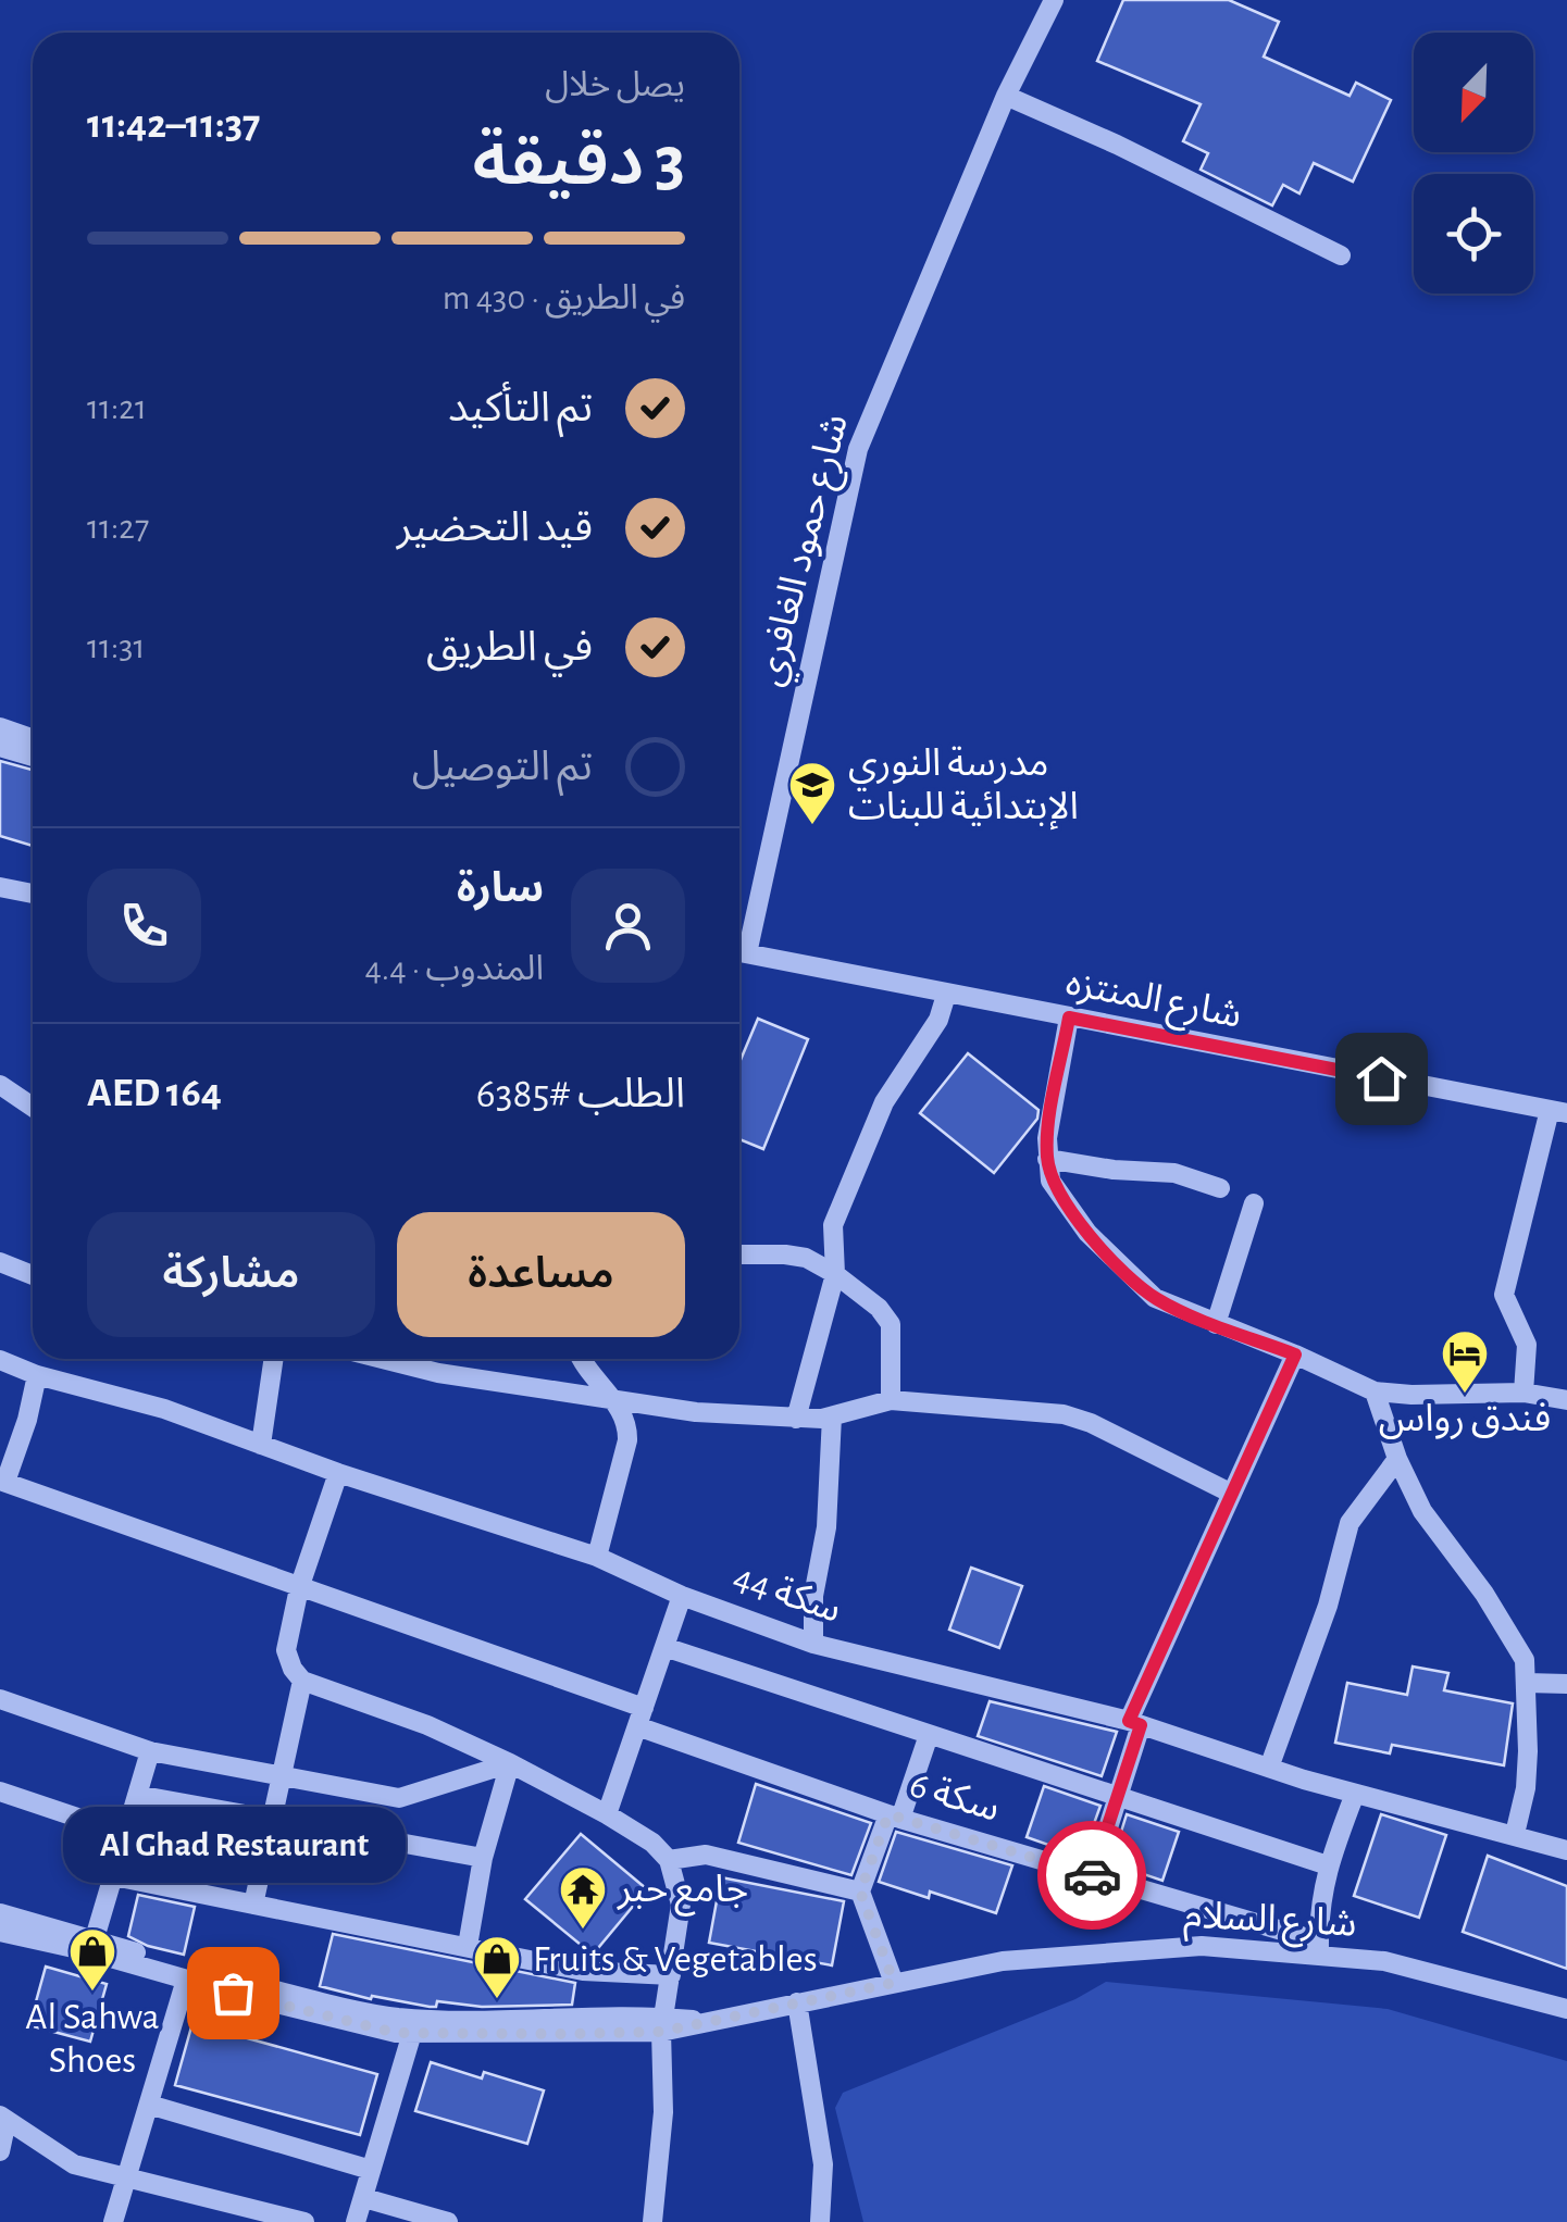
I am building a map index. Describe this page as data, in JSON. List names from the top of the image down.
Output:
{
  "streets": {
    "street": [
      "شارع حمود الغافري",
      "شارع المنتزه",
      "سكة 44",
      "سكة 6",
      "شارع السلام"
    ]
  },
  "crossings": [
    ["سكة 6", "شارع السلام"]
  ],
  "places": {
    "school or university": ["مدرسة النوري الإبتدائية للبنات"],
    "hotel": ["فندق رواس"],
    "temple": ["جامع حبر"],
    "other": ["Al Ghad Restaurant"],
    "shop": ["Al Sahwa Shoes", "Fruits & Vegetables"]
  },
  "north": "bottom left",
  "page": {
    "heading": ["3 دقيقة", "يصل خلال", "11:37–11:42"],
    "panel": [
      "سارة",
      "المندوب · 4.4",
      "الطلب #6385",
      "AED 164"
    ],
    "bar": "في الطريق · 430 m",
    "list": [
      ["تم التأكيد", "11:21"],
      ["قيد التحضير", "11:27"],
      ["في الطريق", "11:31"],
      "تم التوصيل"
    ],
    "buttons": ["مساعدة", "مشاركة"],
    "bubble": "Al Ghad Restaurant"
  }
}
